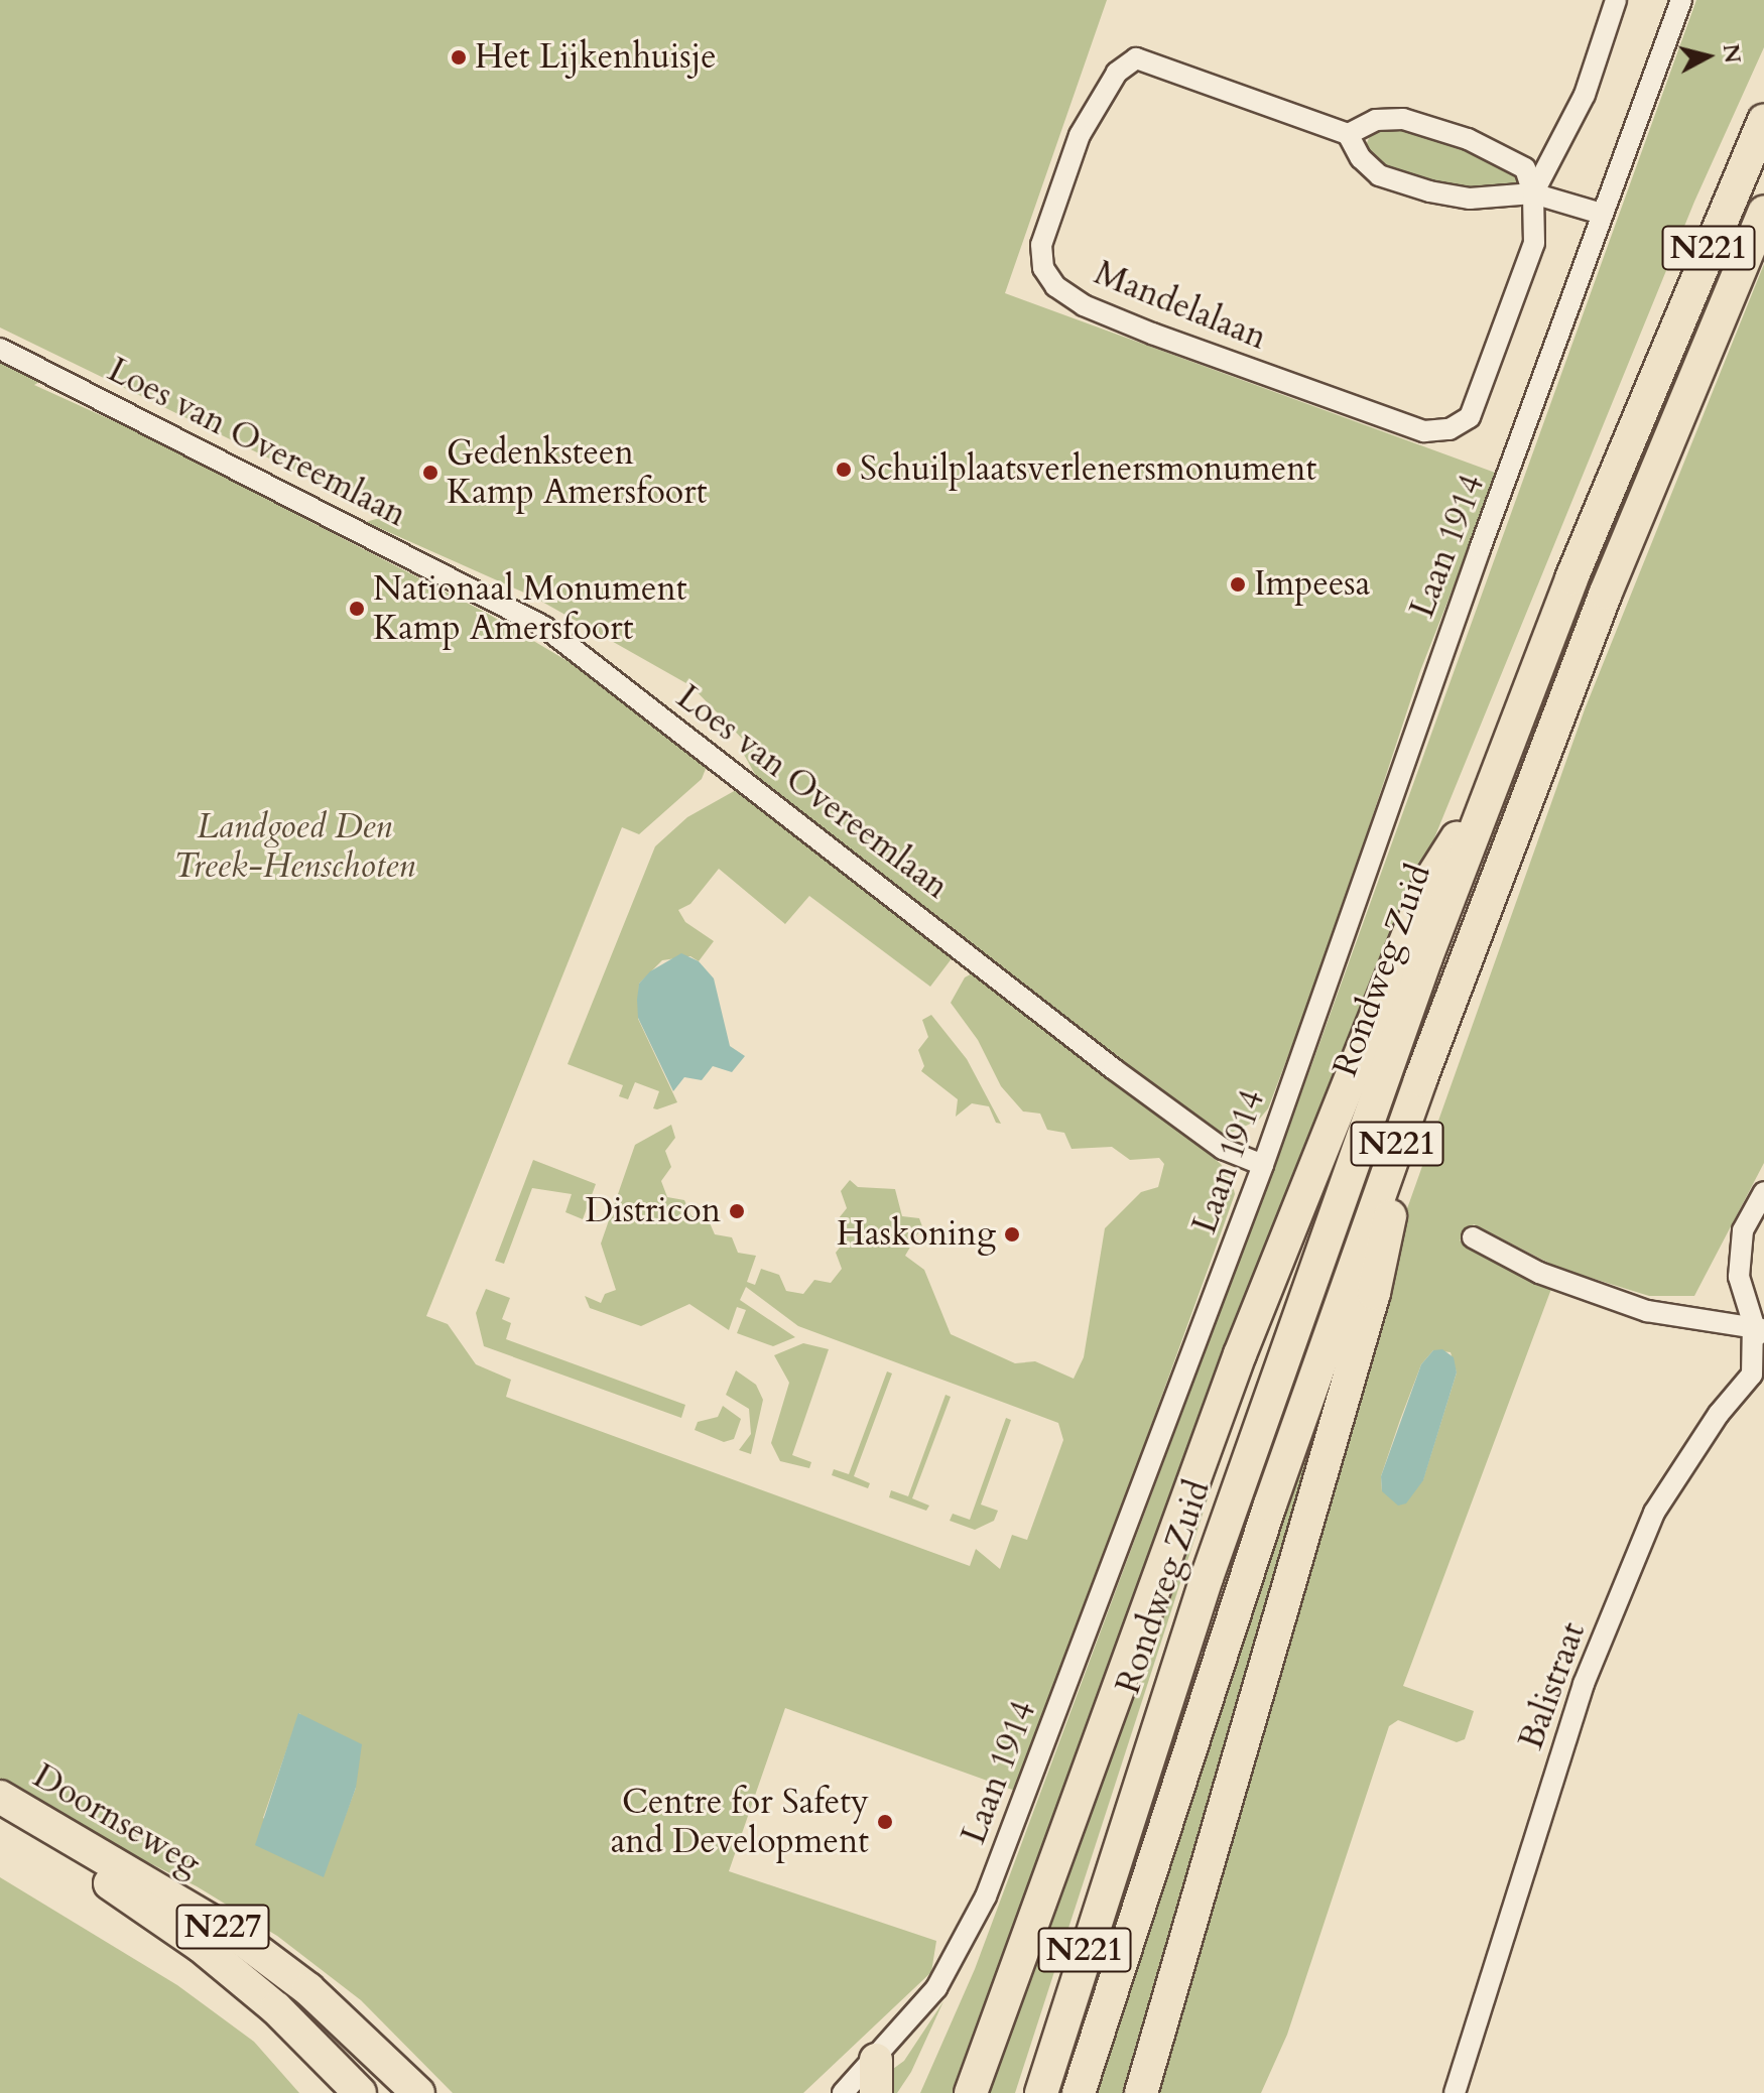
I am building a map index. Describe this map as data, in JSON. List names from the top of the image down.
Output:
{
  "streets": {
    "main road": [
      "N221",
      "Rondweg Zuid",
      "Doornseweg",
      "N227"
    ],
    "street": [
      "Mandelalaan",
      "Loes van Overeemlaan",
      "Laan 1914",
      "Balistraat"
    ]
  },
  "crossings": [
    ["N221", "Rondweg Zuid"],
    ["Loes van Overeemlaan", "Laan 1914"]
  ],
  "parks": ["Landgoed Den Treek-Henschoten"],
  "places": [
    "Het Lijkenhuisje",
    "Schuilplaatsverlenersmonument",
    "Gedenksteen Kamp Amersfoort",
    "Impeesa",
    "Nationaal Monument Kamp Amersfoort",
    "Districon",
    "Haskoning",
    "Centre for Safety and Development"
  ],
  "north": "right"
}
